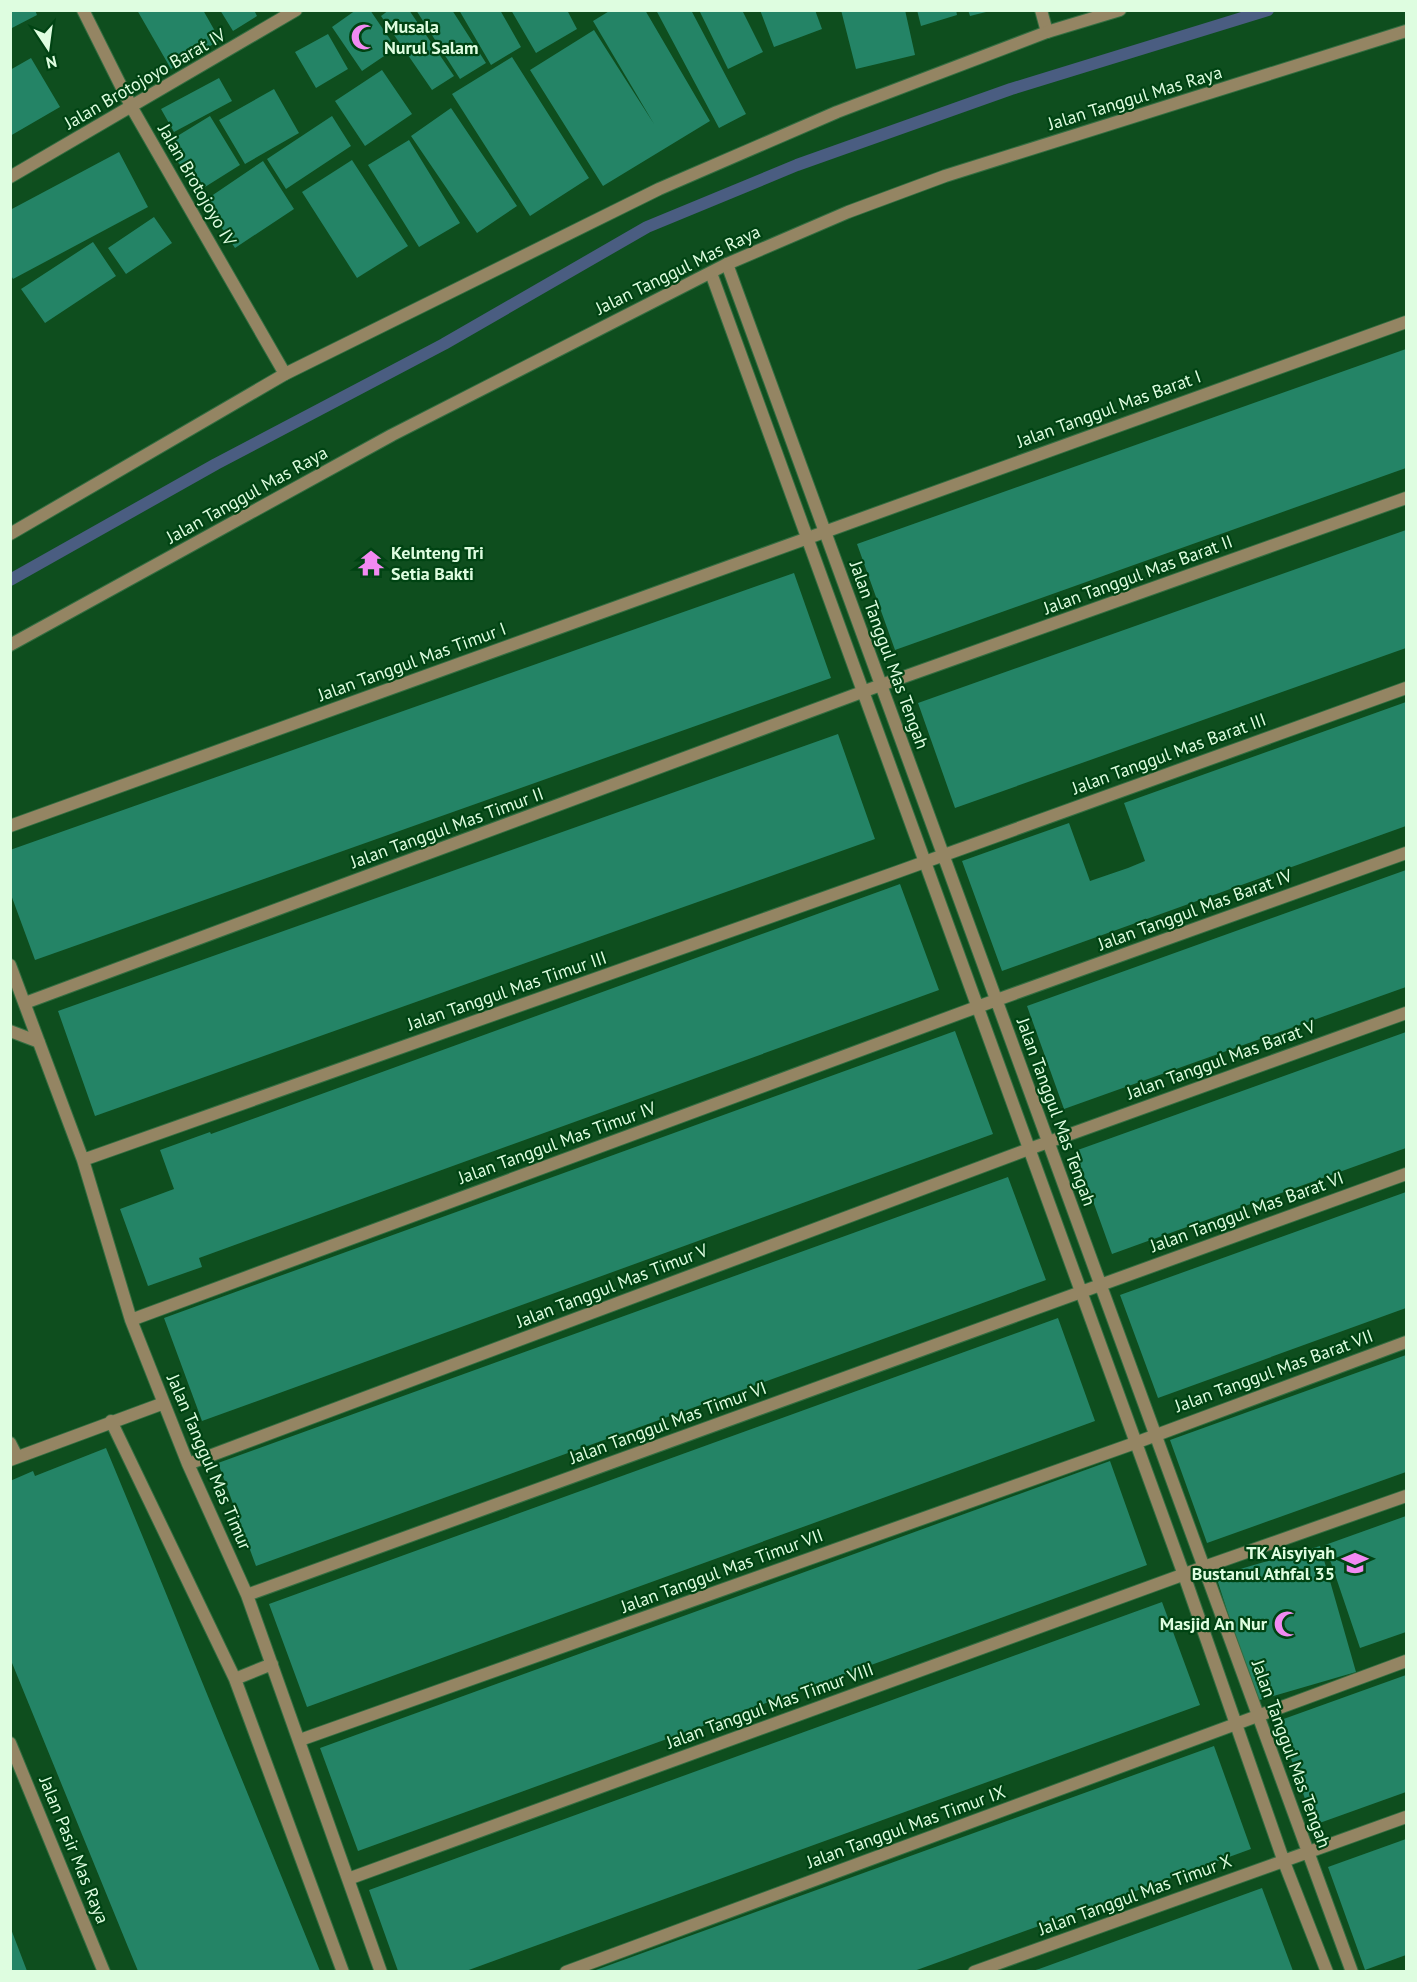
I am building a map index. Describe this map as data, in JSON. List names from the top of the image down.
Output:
{
  "streets": {
    "street": [
      "Jalan Brotojoyo Barat IV",
      "Jalan Tanggul Mas Raya",
      "Jalan Brotojoyo IV",
      "Jalan Tanggul Mas Barat I",
      "Jalan Tanggul Mas Barat II",
      "Jalan Tanggul Mas Tengah",
      "Jalan Tanggul Mas Timur I",
      "Jalan Tanggul Mas Barat III",
      "Jalan Tanggul Mas Timur II",
      "Jalan Tanggul Mas Barat IV",
      "Jalan Tanggul Mas Timur III",
      "Jalan Tanggul Mas Barat V",
      "Jalan Tanggul Mas Timur IV",
      "Jalan Tanggul Mas Barat VI",
      "Jalan Tanggul Mas Timur V",
      "Jalan Tanggul Mas Barat VII",
      "Jalan Tanggul Mas Timur VI",
      "Jalan Tanggul Mas Timur",
      "Jalan Tanggul Mas Timur VII",
      "Jalan Tanggul Mas Timur VIII",
      "Jalan Tanggul Mas Timur IX",
      "Jalan Pasir Mas Raya",
      "Jalan Tanggul Mas Timur X"
    ]
  },
  "crossings": [
    ["Jalan Brotojoyo Barat IV", "Jalan Brotojoyo IV"],
    ["Jalan Tanggul Mas Raya", "Jalan Tanggul Mas Tengah"],
    ["Jalan Tanggul Mas Barat I", "Jalan Tanggul Mas Tengah"],
    ["Jalan Tanggul Mas Barat I", "Jalan Tanggul Mas Timur I"],
    ["Jalan Tanggul Mas Barat II", "Jalan Tanggul Mas Tengah"],
    ["Jalan Tanggul Mas Barat II", "Jalan Tanggul Mas Timur II"],
    ["Jalan Tanggul Mas Tengah", "Jalan Tanggul Mas Timur I"],
    ["Jalan Tanggul Mas Tengah", "Jalan Tanggul Mas Barat III"],
    ["Jalan Tanggul Mas Tengah", "Jalan Tanggul Mas Timur II"],
    ["Jalan Tanggul Mas Tengah", "Jalan Tanggul Mas Barat IV"],
    ["Jalan Tanggul Mas Tengah", "Jalan Tanggul Mas Timur III"],
    ["Jalan Tanggul Mas Tengah", "Jalan Tanggul Mas Barat V"],
    ["Jalan Tanggul Mas Tengah", "Jalan Tanggul Mas Timur IV"],
    ["Jalan Tanggul Mas Tengah", "Jalan Tanggul Mas Barat VI"],
    ["Jalan Tanggul Mas Tengah", "Jalan Tanggul Mas Timur V"],
    ["Jalan Tanggul Mas Tengah", "Jalan Tanggul Mas Barat VII"],
    ["Jalan Tanggul Mas Tengah", "Jalan Tanggul Mas Timur VI"],
    ["Jalan Tanggul Mas Tengah", "Jalan Tanggul Mas Timur VII"],
    ["Jalan Tanggul Mas Tengah", "Jalan Tanggul Mas Timur VIII"],
    ["Jalan Tanggul Mas Tengah", "Jalan Tanggul Mas Timur IX"],
    ["Jalan Tanggul Mas Tengah", "Jalan Tanggul Mas Timur X"],
    ["Jalan Tanggul Mas Barat III", "Jalan Tanggul Mas Timur III"],
    ["Jalan Tanggul Mas Timur II", "Jalan Tanggul Mas Timur"],
    ["Jalan Tanggul Mas Barat IV", "Jalan Tanggul Mas Timur IV"],
    ["Jalan Tanggul Mas Timur III", "Jalan Tanggul Mas Timur"],
    ["Jalan Tanggul Mas Barat V", "Jalan Tanggul Mas Timur V"],
    ["Jalan Tanggul Mas Timur IV", "Jalan Tanggul Mas Timur"],
    ["Jalan Tanggul Mas Barat VI", "Jalan Tanggul Mas Timur VI"],
    ["Jalan Tanggul Mas Timur V", "Jalan Tanggul Mas Timur"],
    ["Jalan Tanggul Mas Barat VII", "Jalan Tanggul Mas Timur VII"],
    ["Jalan Tanggul Mas Timur VI", "Jalan Tanggul Mas Timur"],
    ["Jalan Tanggul Mas Timur", "Jalan Tanggul Mas Timur VII"],
    ["Jalan Tanggul Mas Timur", "Jalan Tanggul Mas Timur VIII"]
  ],
  "places": {
    "mosque": ["Musala Nurul Salam", "Masjid An Nur"],
    "temple": ["Kelnteng Tri Setia Bakti"],
    "school or university": ["TK Aisyiyah Bustanul Athfal 35"]
  },
  "north": "bottom"
}
